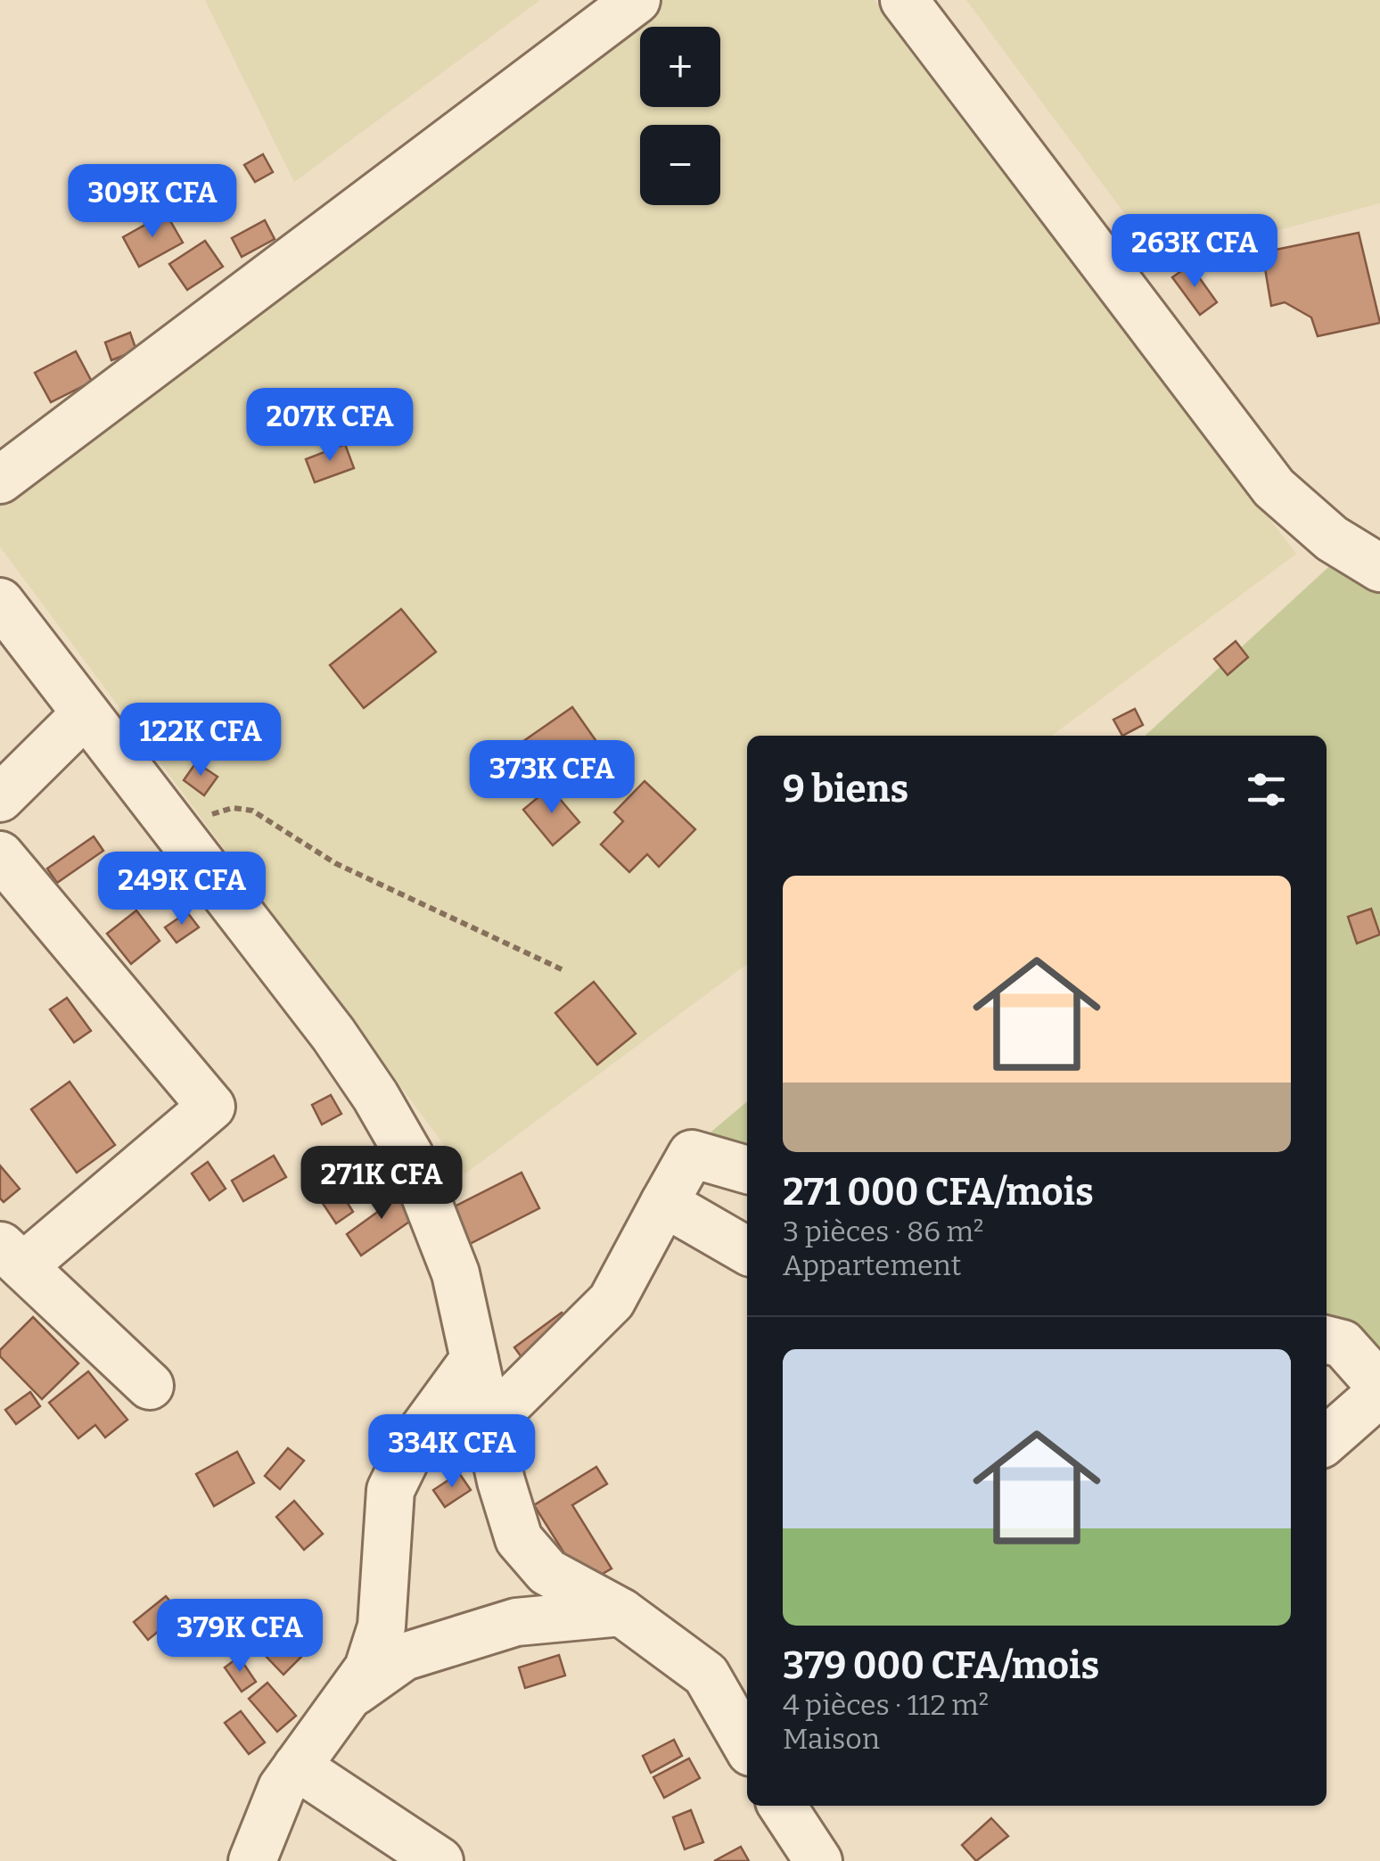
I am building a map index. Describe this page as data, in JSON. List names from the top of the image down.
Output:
{
  "page": {
    "map_buttons": ["+", "−"],
    "price": [
      "309K CFA",
      "263K CFA",
      "207K CFA",
      "122K CFA",
      "373K CFA",
      "249K CFA",
      "271K CFA",
      "334K CFA",
      "379K CFA"
    ],
    "heading": "9 biens",
    "list": [
      {
        "name": "271 000 CFA/mois",
        "note": "3 pièces · 86 m² · Appartement"
      },
      {
        "name": "379 000 CFA/mois",
        "note": "4 pièces · 112 m² · Maison"
      }
    ]
  }
}
